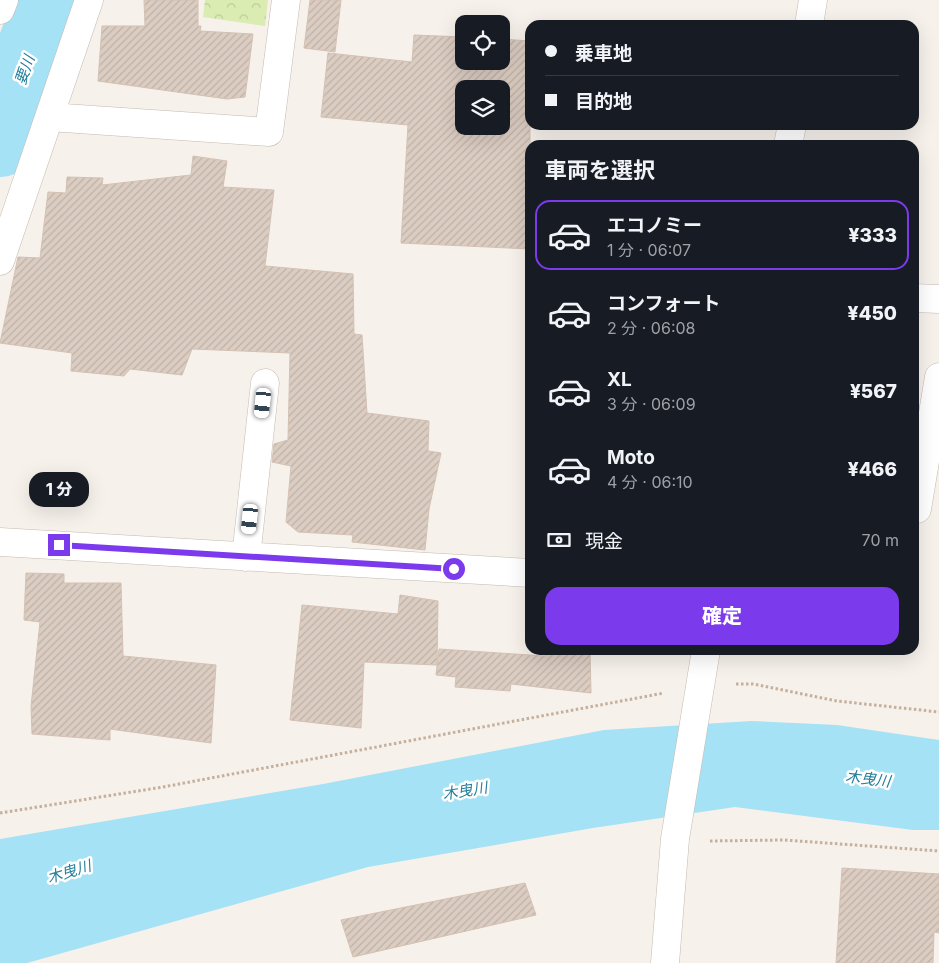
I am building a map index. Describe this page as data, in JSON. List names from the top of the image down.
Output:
{
  "water": ["要川", "木曳川"],
  "page": {
    "banner": ["乗車地", "目的地"],
    "heading": "車両を選択",
    "list": [
      {
        "name": "エコノミー",
        "note": "1 分 · 06:07",
        "value": "¥333"
      },
      {
        "name": "コンフォート",
        "note": "2 分 · 06:08",
        "value": "¥450"
      },
      {
        "name": "XL",
        "note": "3 分 · 06:09",
        "value": "¥567"
      },
      {
        "name": "Moto",
        "note": "4 分 · 06:10",
        "value": "¥466"
      }
    ],
    "bubble": "1 分",
    "pay": ["現金", "70 m"],
    "buttons": "確定"
  }
}
